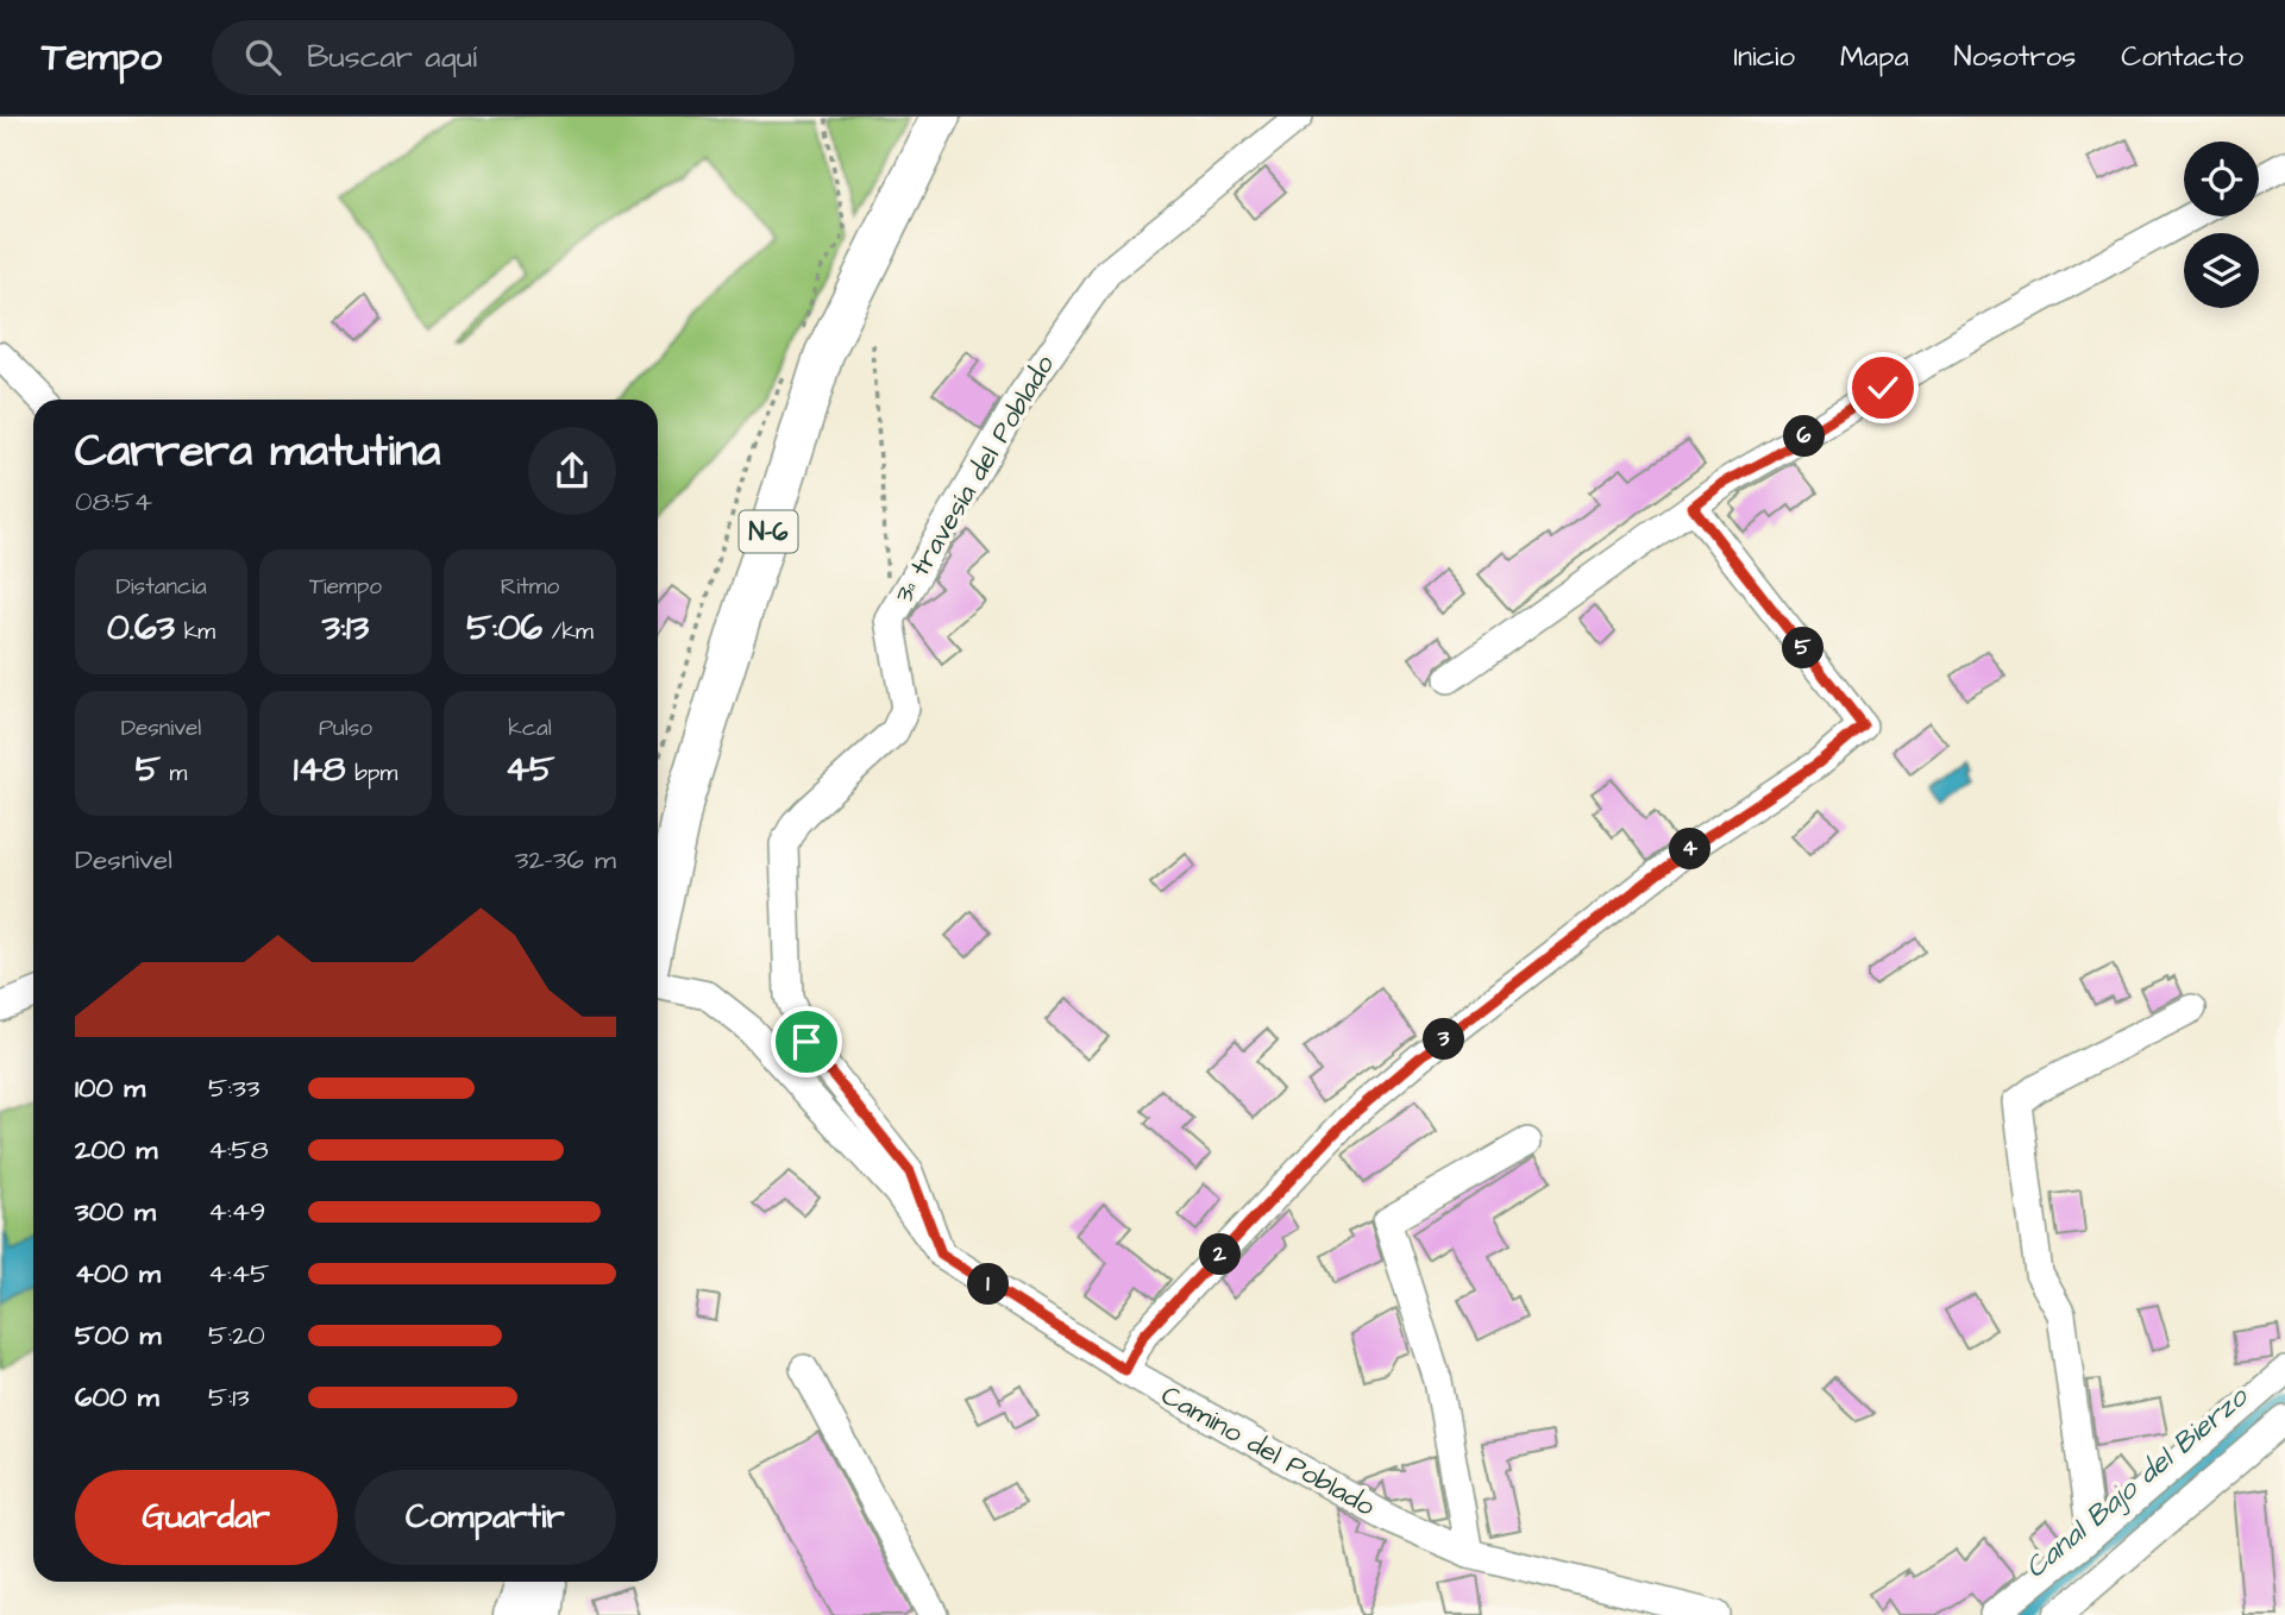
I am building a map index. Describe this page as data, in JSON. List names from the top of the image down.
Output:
{
  "streets": {
    "highway": ["N-6"],
    "street": ["3ª travesía del Poblado", "Camino del Poblado"]
  },
  "crossings": [
    ["3ª travesía del Poblado", "Camino del Poblado"]
  ],
  "water": ["Canal Bajo del Bierzo"],
  "page": {
    "header": "Tempo",
    "search": "Buscar aquí",
    "nav": [
      "Inicio",
      "Mapa",
      "Nosotros",
      "Contacto"
    ],
    "heading": ["Carrera matutina", "08:54"],
    "pins": [
      "6",
      "5",
      "4",
      "3",
      "2",
      "1"
    ],
    "stats": [
      ["Distancia", "0.63 km"],
      ["Tiempo", "3:13"],
      ["Ritmo", "5:06 /km"],
      ["Desnivel", "5 m"],
      ["Pulso", "148 bpm"],
      ["kcal", "45"]
    ],
    "chart": ["Desnivel", "32–36 m"],
    "list": [
      {
        "name": "100 m",
        "note": "5:33"
      },
      {
        "name": "200 m",
        "note": "4:58"
      },
      {
        "name": "300 m",
        "note": "4:49"
      },
      {
        "name": "400 m",
        "note": "4:45"
      },
      {
        "name": "500 m",
        "note": "5:20"
      },
      {
        "name": "600 m",
        "note": "5:13"
      }
    ],
    "buttons": ["Guardar", "Compartir"]
  }
}
